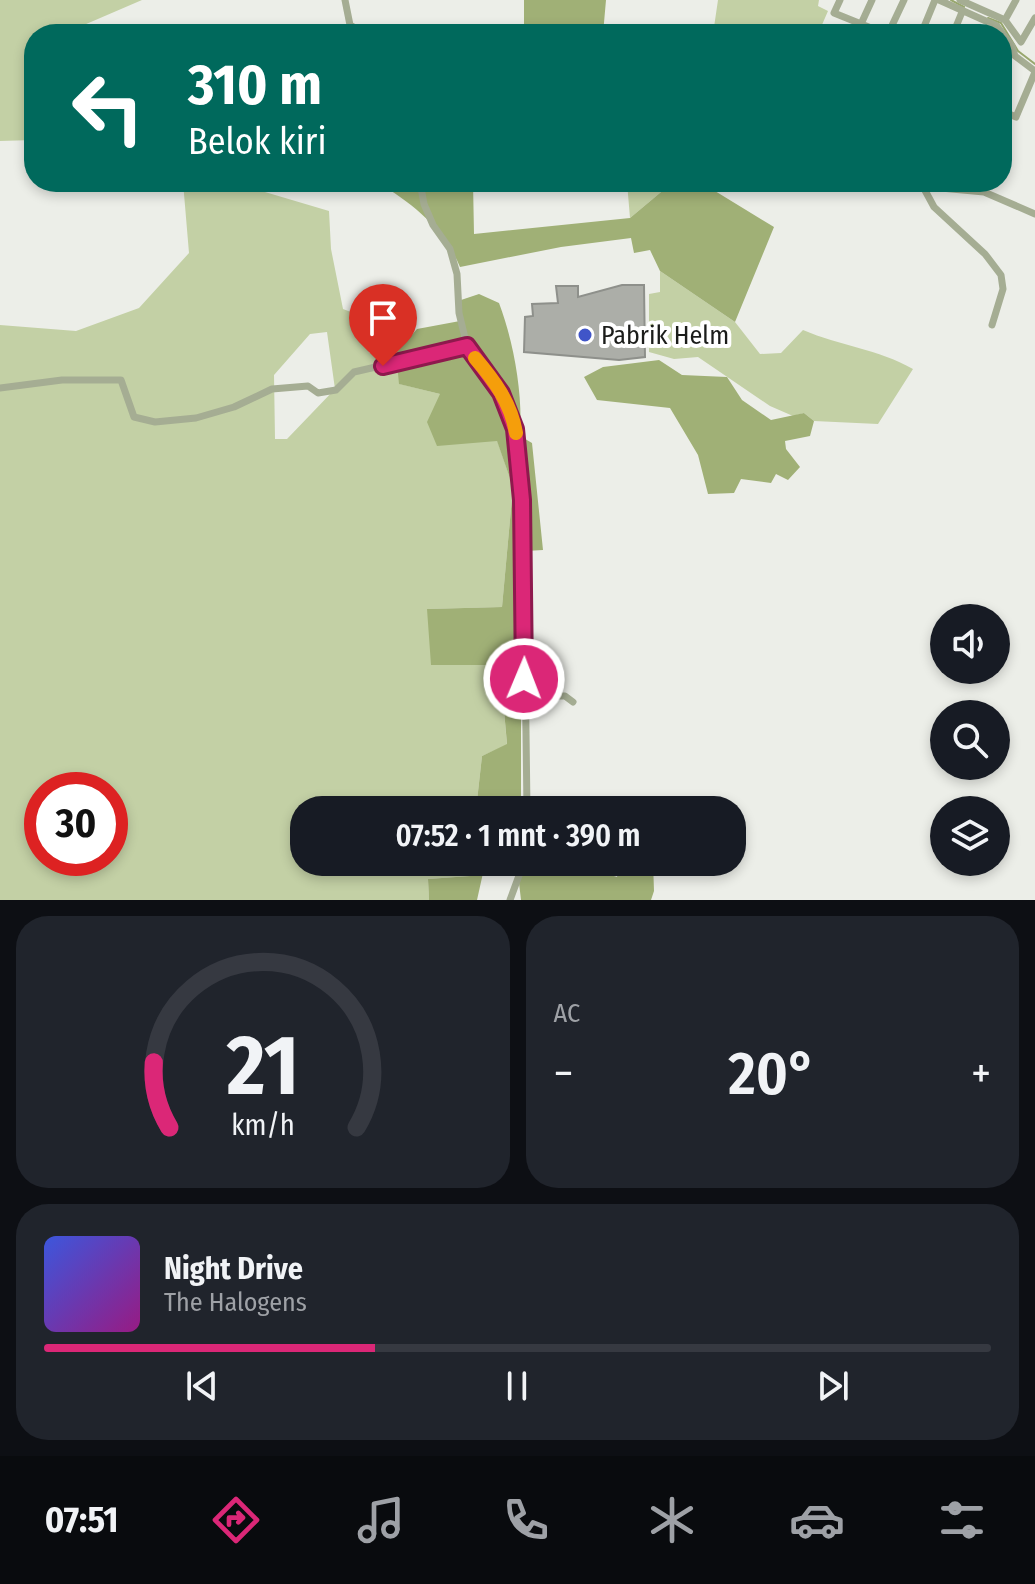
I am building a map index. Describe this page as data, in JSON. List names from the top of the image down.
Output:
{
  "places": ["Pabrik Helm"],
  "page": {
    "turn": ["310 m", "Belok kiri"],
    "limit": "30",
    "trip": "07:52 · 1 mnt · 390 m",
    "tile": "AC",
    "heat": ["−", "20°", "+"],
    "song": ["Night Drive", "The Halogens"],
    "tabs": "07:51",
    "gauge": ["21", "km/h"]
  }
}
